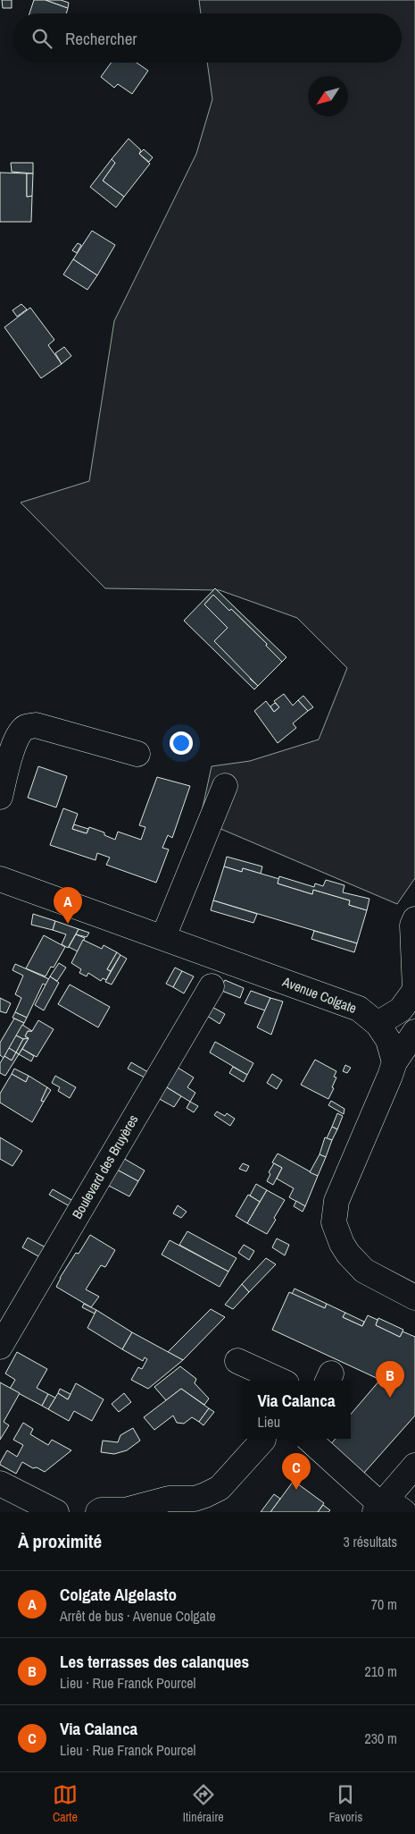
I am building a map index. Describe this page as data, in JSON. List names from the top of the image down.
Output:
{
  "streets": {
    "street": ["Avenue Colgate", "Boulevard des Bruyères"]
  },
  "north": "bottom left",
  "page": {
    "search": "Rechercher",
    "pins": ["A", "B", "C"],
    "popup": ["Via Calanca", "Lieu"],
    "heading": ["À proximité", "3 résultats"],
    "list": [
      {
        "mark": "A",
        "name": "Colgate Algelasto",
        "note": "Arrêt de bus · Avenue Colgate",
        "value": "70 m"
      },
      {
        "mark": "B",
        "name": "Les terrasses des calanques",
        "note": "Lieu · Rue Franck Pourcel",
        "value": "210 m"
      },
      {
        "mark": "C",
        "name": "Via Calanca",
        "note": "Lieu · Rue Franck Pourcel",
        "value": "230 m"
      }
    ],
    "nav": ["Carte", "Itinéraire", "Favoris"]
  }
}
